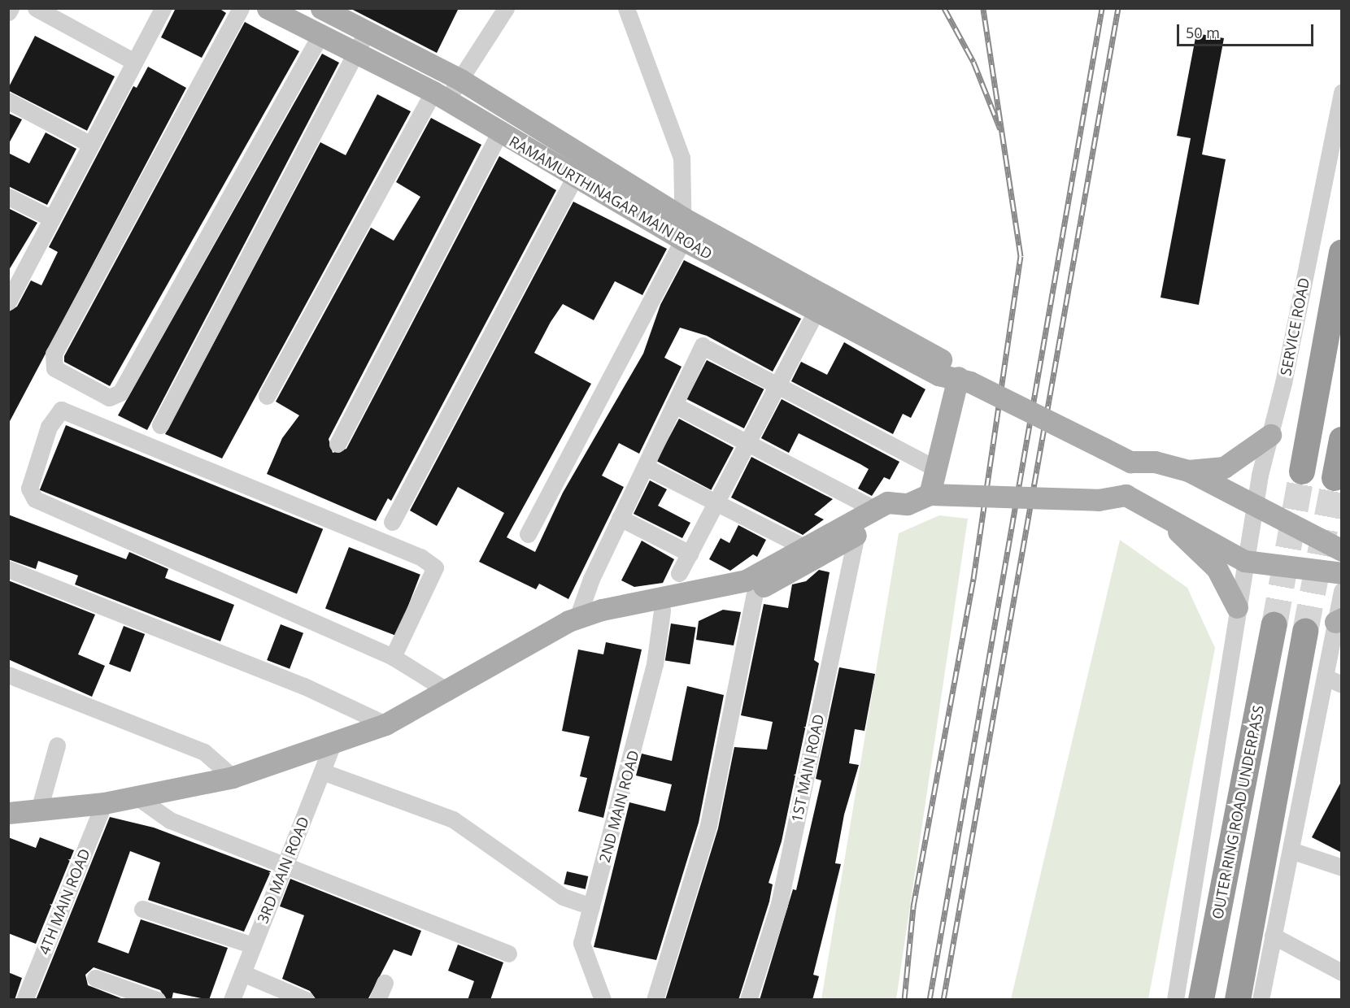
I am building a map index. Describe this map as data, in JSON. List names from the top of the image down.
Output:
{
  "streets": {
    "highway": ["OUTER RING ROAD UNDERPASS"],
    "main road": ["RAMAMURTHINAGAR MAIN ROAD"],
    "street": [
      "SERVICE ROAD",
      "1ST MAIN ROAD",
      "2ND MAIN ROAD",
      "3RD MAIN ROAD",
      "4TH MAIN ROAD"
    ]
  },
  "crossings": [
    ["RAMAMURTHINAGAR MAIN ROAD", "SERVICE ROAD"]
  ],
  "scale_bar": "50 m"
}
